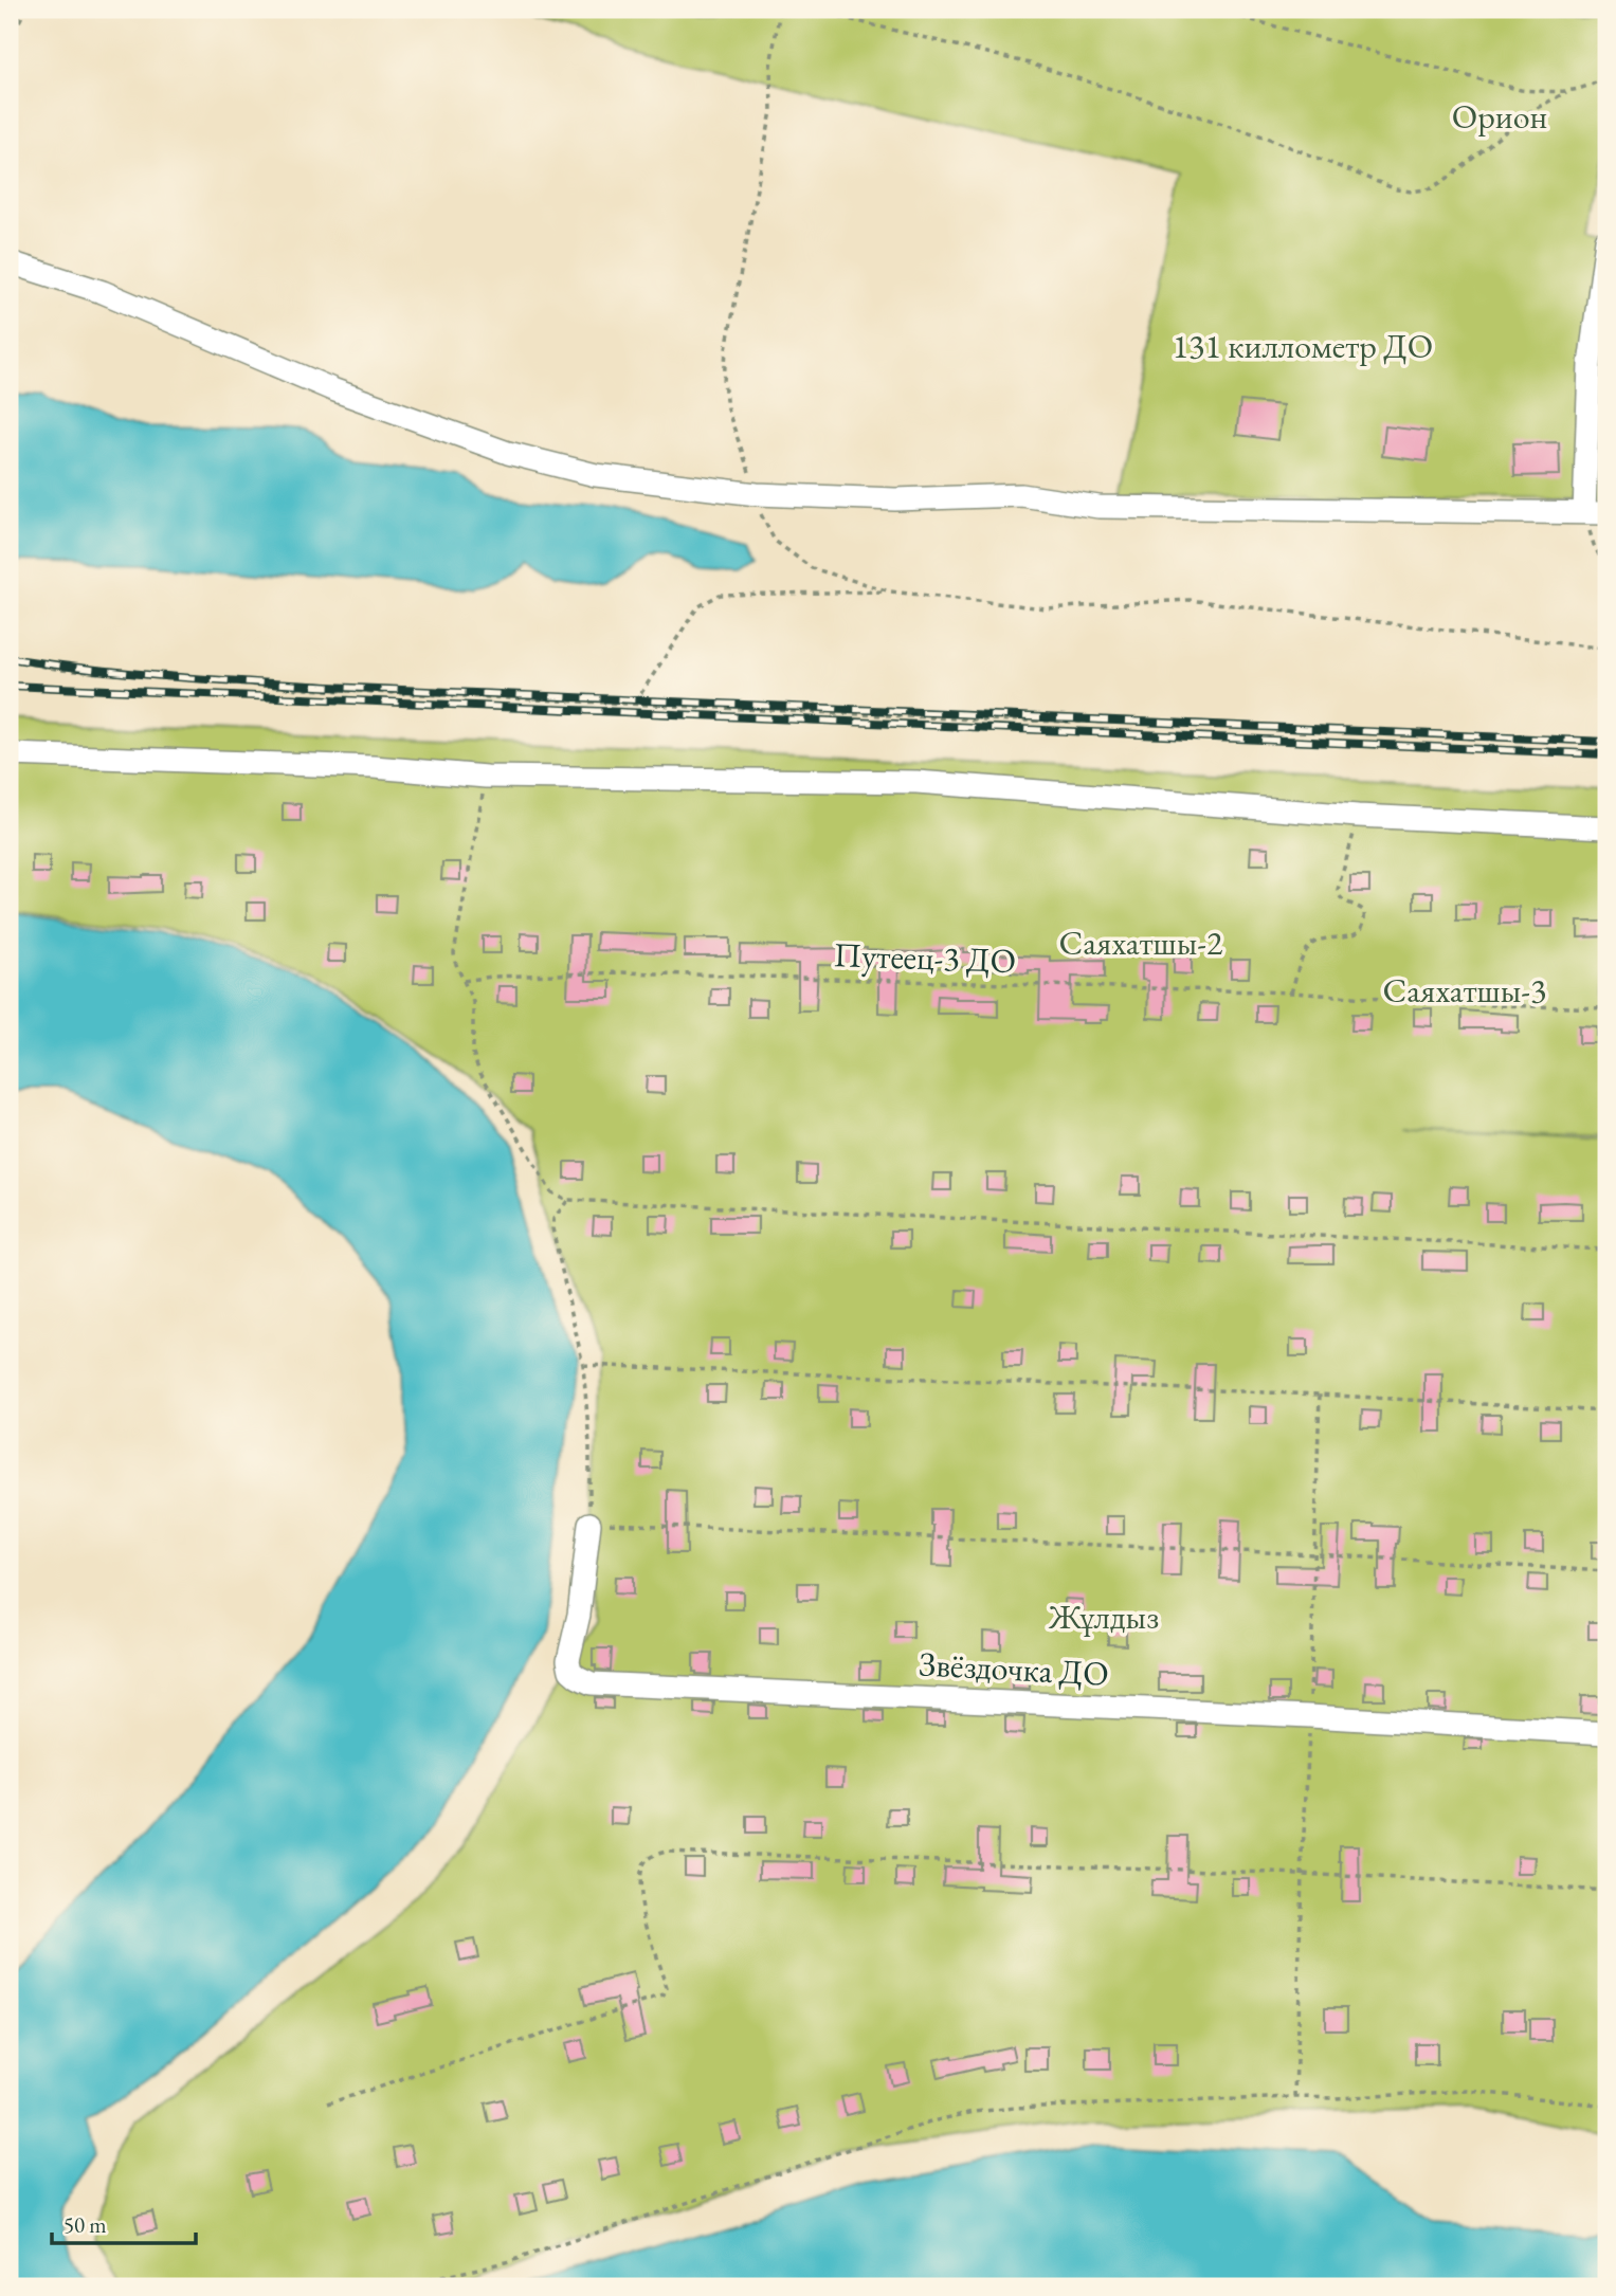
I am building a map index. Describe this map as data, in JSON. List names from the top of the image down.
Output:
{
  "streets": {
    "street": ["Звёздочка ДО"],
    "path": ["Путеец-3 ДО"]
  },
  "parks": [
    "Орион",
    "131 киллометр ДО",
    "Саяхатшы-2",
    "Саяхатшы-3",
    "Жұлдыз"
  ],
  "scale_bar": "50 m"
}
